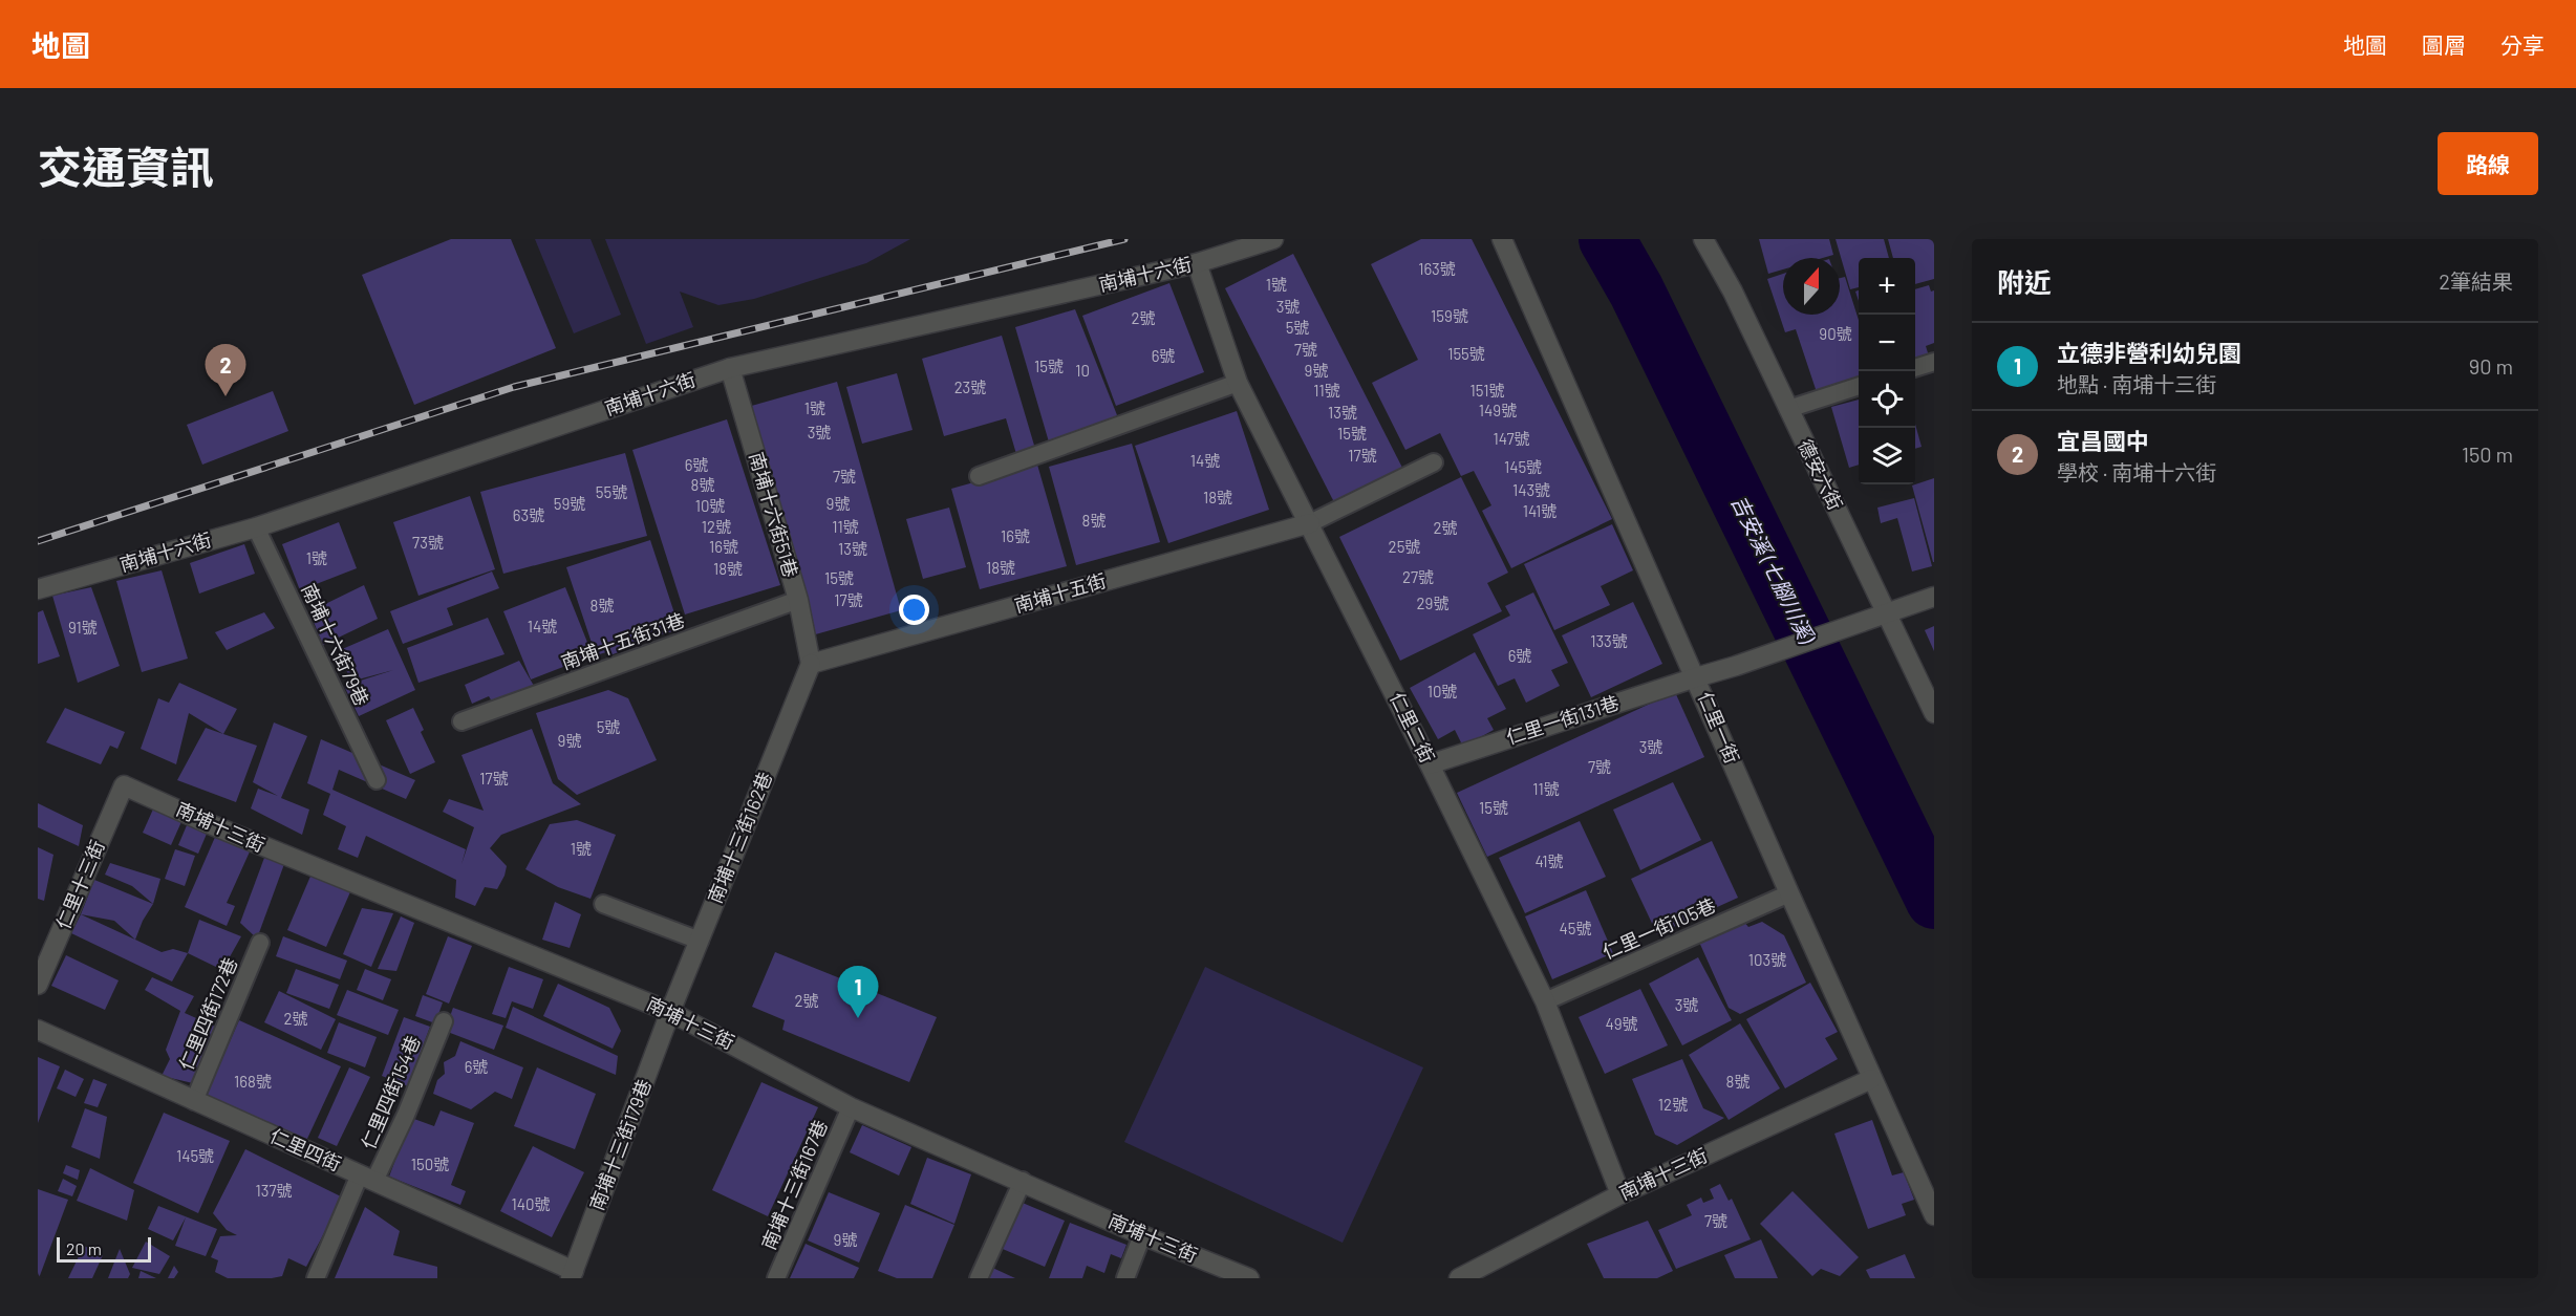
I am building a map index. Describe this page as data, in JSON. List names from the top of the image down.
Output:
{
  "streets": {
    "street": [
      "南埔十六街",
      "德安六街",
      "南埔十六街51巷",
      "南埔十五街",
      "仁里一街131巷",
      "仁里二街",
      "仁里一街",
      "南埔十三街",
      "南埔十三街162巷",
      "仁里十三街",
      "南埔十三街179巷",
      "仁里四街"
    ],
    "lane": [
      "南埔十五街31巷",
      "南埔十六街79巷",
      "仁里一街105巷",
      "仁里四街172巷",
      "仁里四街154巷",
      "南埔十三街167巷"
    ]
  },
  "crossings": [
    ["南埔十六街", "南埔十六街51巷"],
    ["南埔十六街", "南埔十六街79巷"],
    ["南埔十六街", "仁里二街"],
    ["德安六街", "仁里一街131巷"],
    ["南埔十六街51巷", "南埔十五街"],
    ["南埔十六街51巷", "南埔十五街31巷"],
    ["南埔十六街51巷", "南埔十三街162巷"],
    ["南埔十五街", "仁里二街"],
    ["南埔十五街", "南埔十三街162巷"],
    ["仁里一街131巷", "仁里二街"],
    ["仁里一街131巷", "仁里一街"],
    ["仁里二街", "南埔十三街"],
    ["仁里二街", "仁里一街105巷"],
    ["仁里一街", "南埔十三街"],
    ["仁里一街", "仁里一街105巷"],
    ["南埔十三街", "南埔十三街162巷"],
    ["南埔十三街", "仁里十三街"],
    ["南埔十三街", "南埔十三街179巷"],
    ["南埔十三街", "南埔十三街167巷"],
    ["南埔十三街162巷", "南埔十三街179巷"],
    ["仁里四街172巷", "仁里四街"],
    ["仁里四街154巷", "仁里四街"],
    ["南埔十三街179巷", "仁里四街"]
  ],
  "water": ["吉安溪 (七腳川溪)"],
  "house_numbers": [
    "163號",
    "1號",
    "3號",
    "159號",
    "2號",
    "5號",
    "90號",
    "7號",
    "155號",
    "6號",
    "15號",
    "10",
    "9號",
    "23號",
    "11號",
    "151號",
    "1號",
    "149號",
    "13號",
    "3號",
    "15號",
    "147號",
    "17號",
    "14號",
    "6號",
    "145號",
    "7號",
    "8號",
    "143號",
    "55號",
    "18號",
    "59號",
    "9號",
    "10號",
    "141號",
    "63號",
    "8號",
    "12號",
    "11號",
    "2號",
    "16號",
    "73號",
    "16號",
    "25號",
    "13號",
    "1號",
    "18號",
    "18號",
    "27號",
    "15號",
    "17號",
    "29號",
    "8號",
    "14號",
    "91號",
    "133號",
    "6號",
    "10號",
    "5號",
    "9號",
    "3號",
    "7號",
    "17號",
    "11號",
    "15號",
    "1號",
    "41號",
    "45號",
    "103號",
    "2號",
    "3號",
    "2號",
    "49號",
    "6號",
    "168號",
    "8號",
    "12號",
    "145號",
    "150號",
    "137號",
    "140號",
    "7號",
    "9號"
  ],
  "scale_bar": "20 m",
  "north": "top",
  "page": {
    "header": "地圖",
    "nav": ["地圖", "圖層", "分享"],
    "title": "交通資訊",
    "buttons": "路線",
    "heading": ["附近", "2筆結果"],
    "map_buttons": ["+", "−"],
    "list": [
      {
        "mark": "1",
        "name": "立德非營利幼兒園",
        "note": "地點 · 南埔十三街",
        "value": "90 m"
      },
      {
        "mark": "2",
        "name": "宜昌國中",
        "note": "學校 · 南埔十六街",
        "value": "150 m"
      }
    ],
    "pins": ["2", "1"],
    "scale": "20 m"
  }
}
